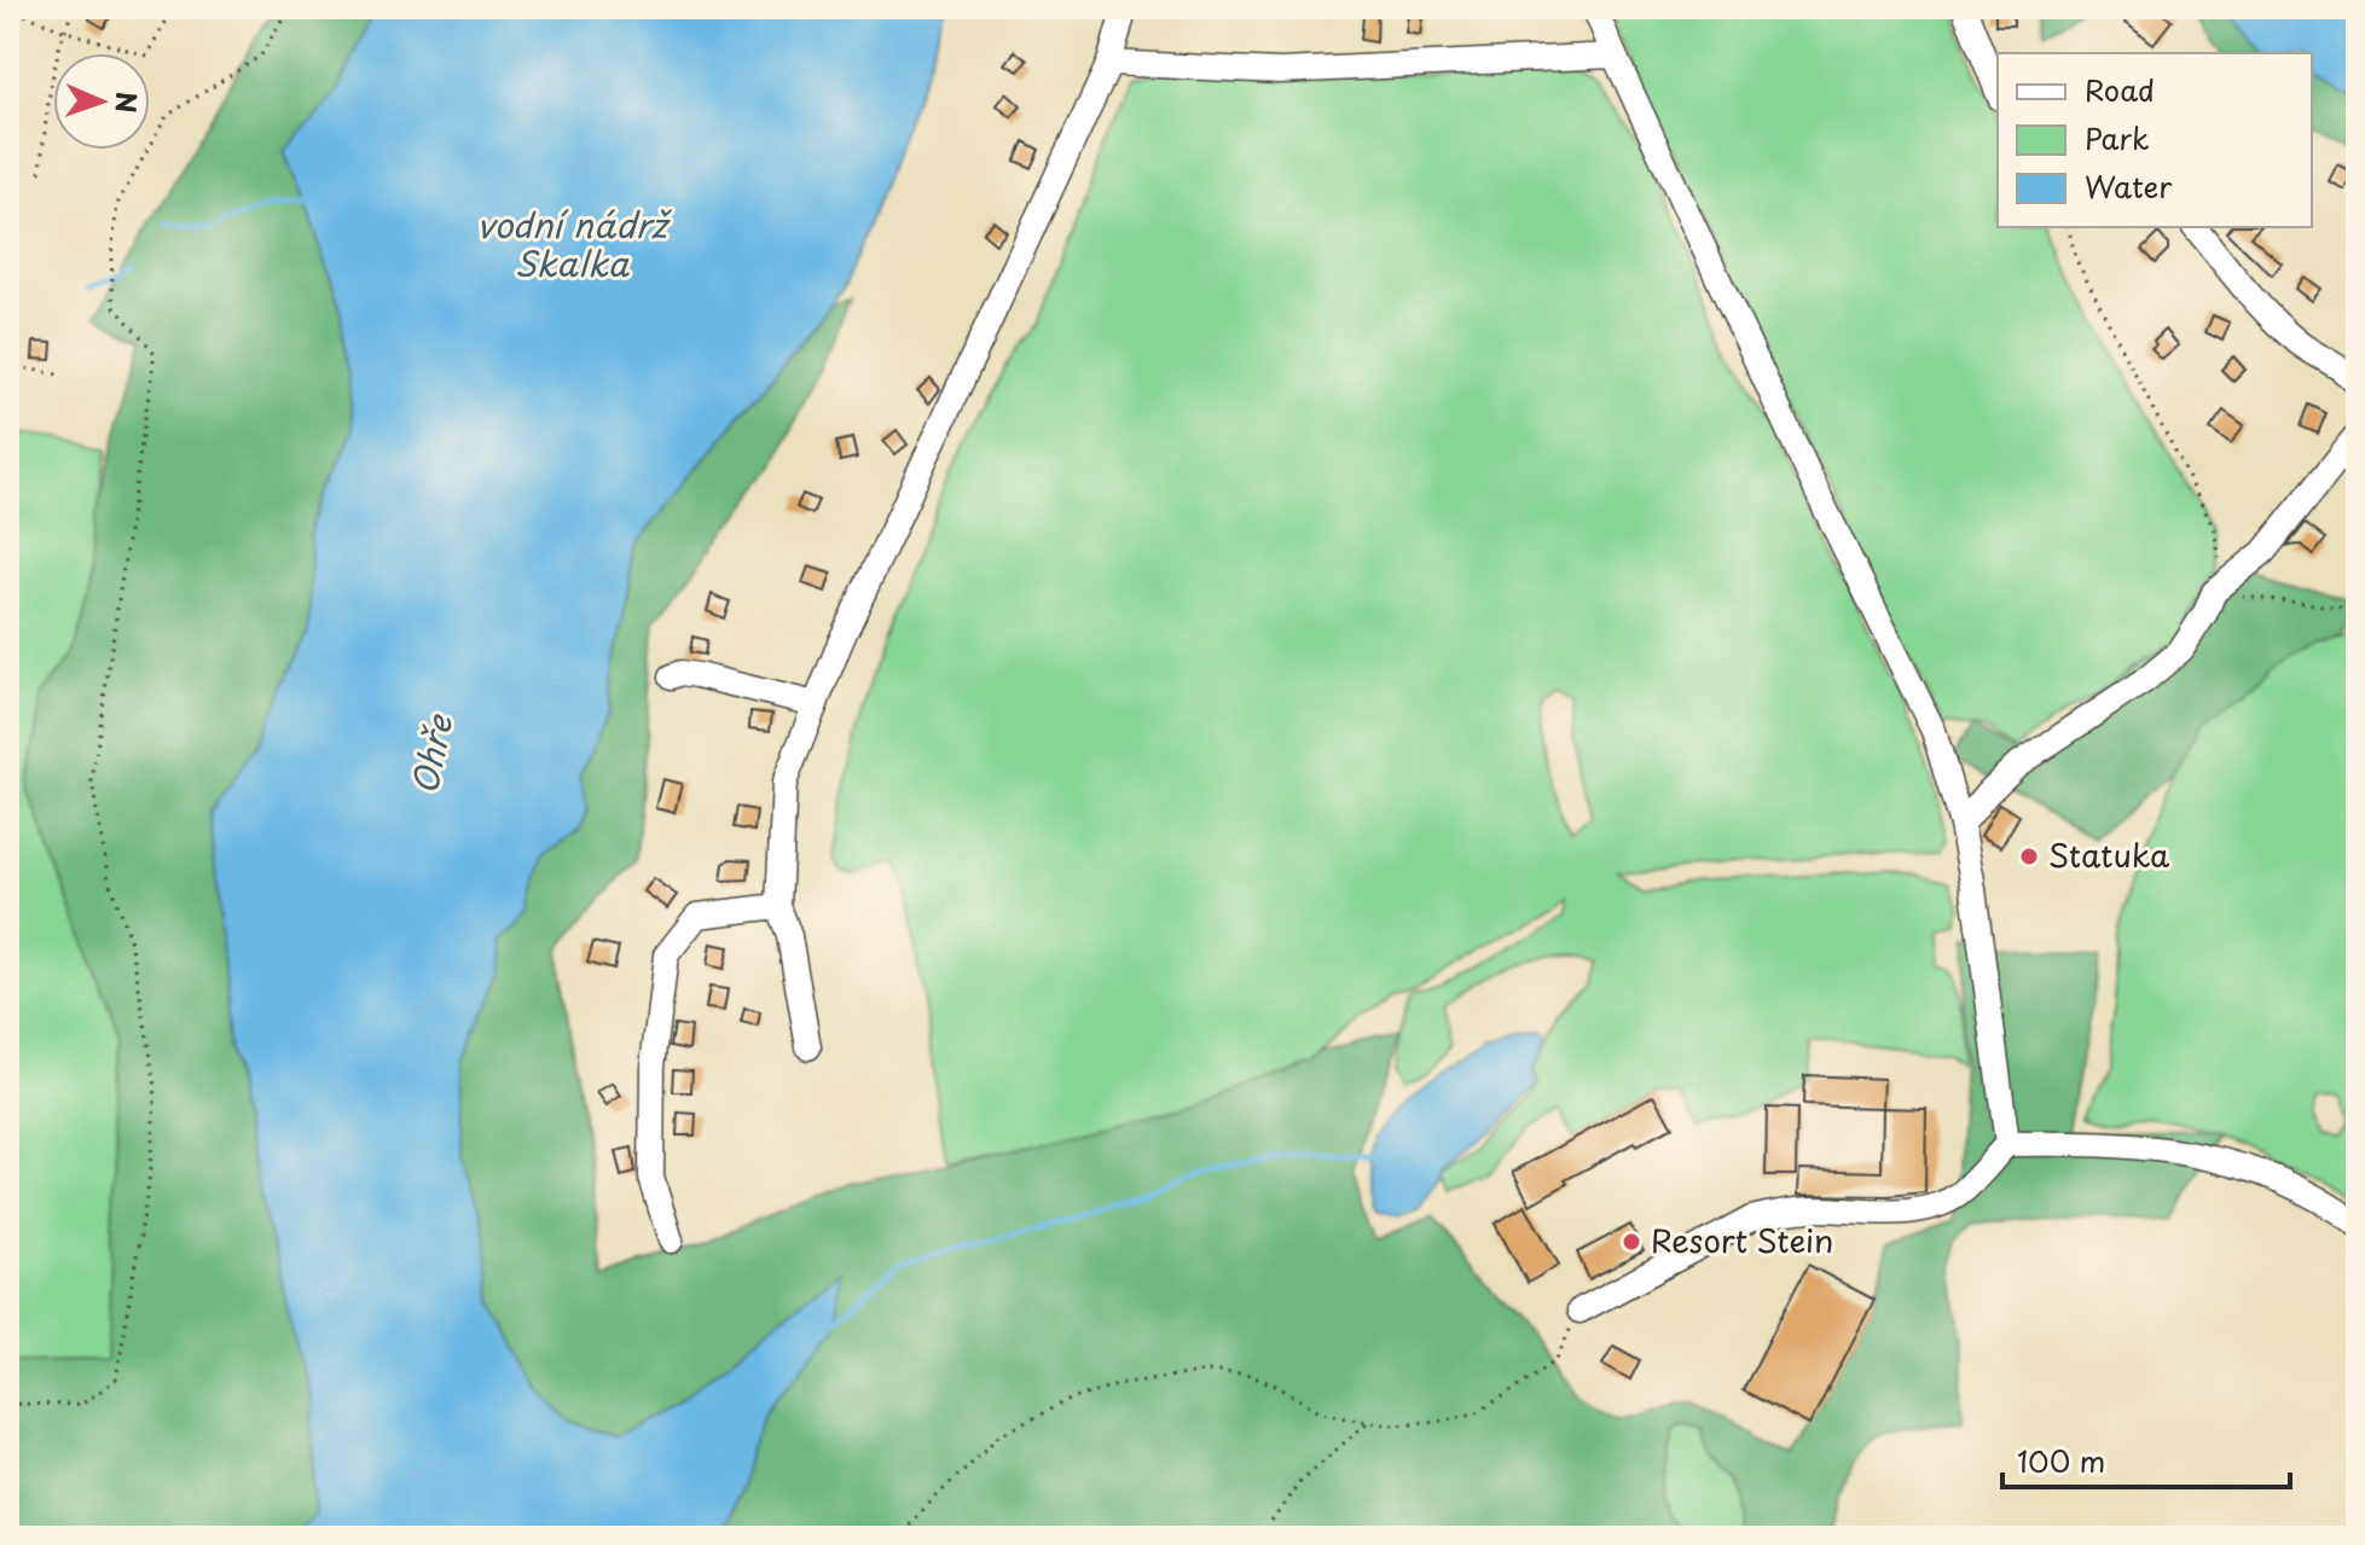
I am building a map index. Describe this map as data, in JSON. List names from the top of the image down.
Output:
{
  "water": ["vodní nádrž Skalka", "Ohře"],
  "places": ["Statuka", "Resort Stein"],
  "legend": ["Road", "Park", "Water"],
  "scale_bar": "100 m",
  "north": "right"
}
